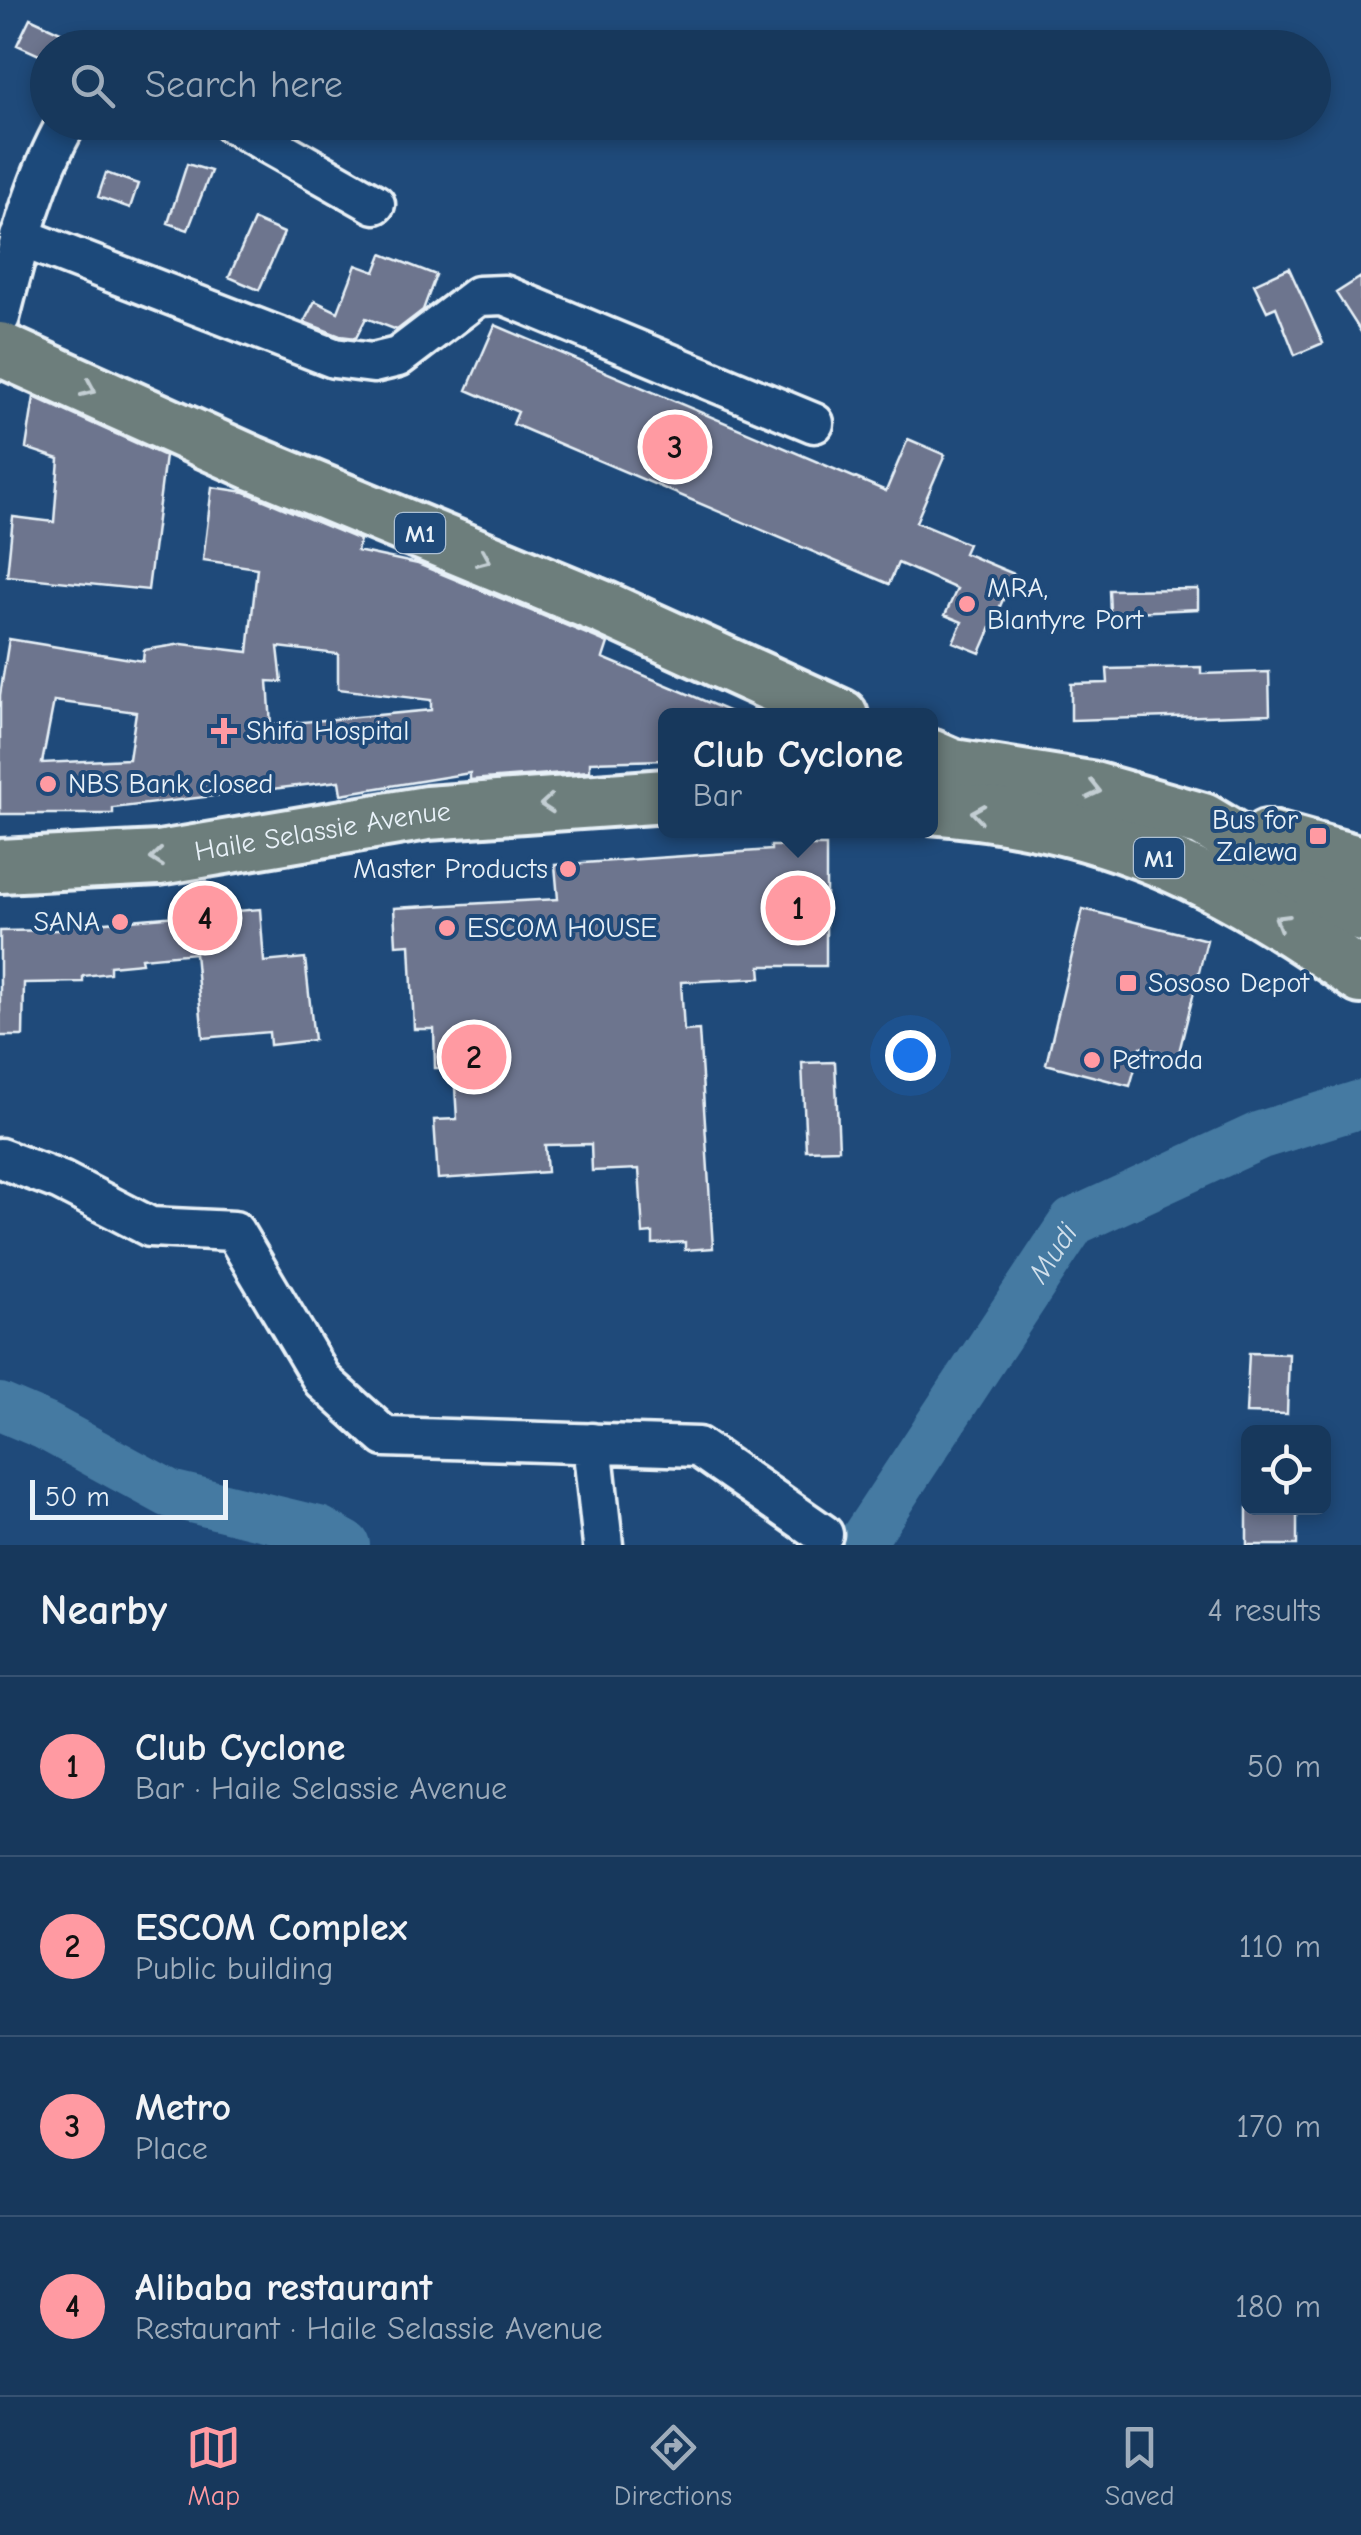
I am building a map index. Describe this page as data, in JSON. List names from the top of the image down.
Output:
{
  "streets": {
    "highway": ["M1", "Haile Selassie Avenue"]
  },
  "one_way": ["Haile Selassie Avenue"],
  "water": ["Mudi"],
  "places": {
    "other": [
      "MRA, Blantyre Port",
      "NBS Bank closed",
      "Master Products",
      "SANA",
      "ESCOM HOUSE",
      "Petroda"
    ],
    "health": ["Shifa Hospital"],
    "transit": ["Bus for Zalewa", "Sososo Depot"]
  },
  "scale_bar": "50 m",
  "page": {
    "search": "Search here",
    "pins": [
      "3",
      "1",
      "4",
      "2"
    ],
    "popup": ["Club Cyclone", "Bar"],
    "scale": "50 m",
    "heading": ["Nearby", "4 results"],
    "list": [
      {
        "mark": "1",
        "name": "Club Cyclone",
        "note": "Bar · Haile Selassie Avenue",
        "value": "50 m"
      },
      {
        "mark": "2",
        "name": "ESCOM Complex",
        "note": "Public building",
        "value": "110 m"
      },
      {
        "mark": "3",
        "name": "Metro",
        "note": "Place",
        "value": "170 m"
      },
      {
        "mark": "4",
        "name": "Alibaba restaurant",
        "note": "Restaurant · Haile Selassie Avenue",
        "value": "180 m"
      }
    ],
    "nav": ["Map", "Directions", "Saved"]
  }
}
